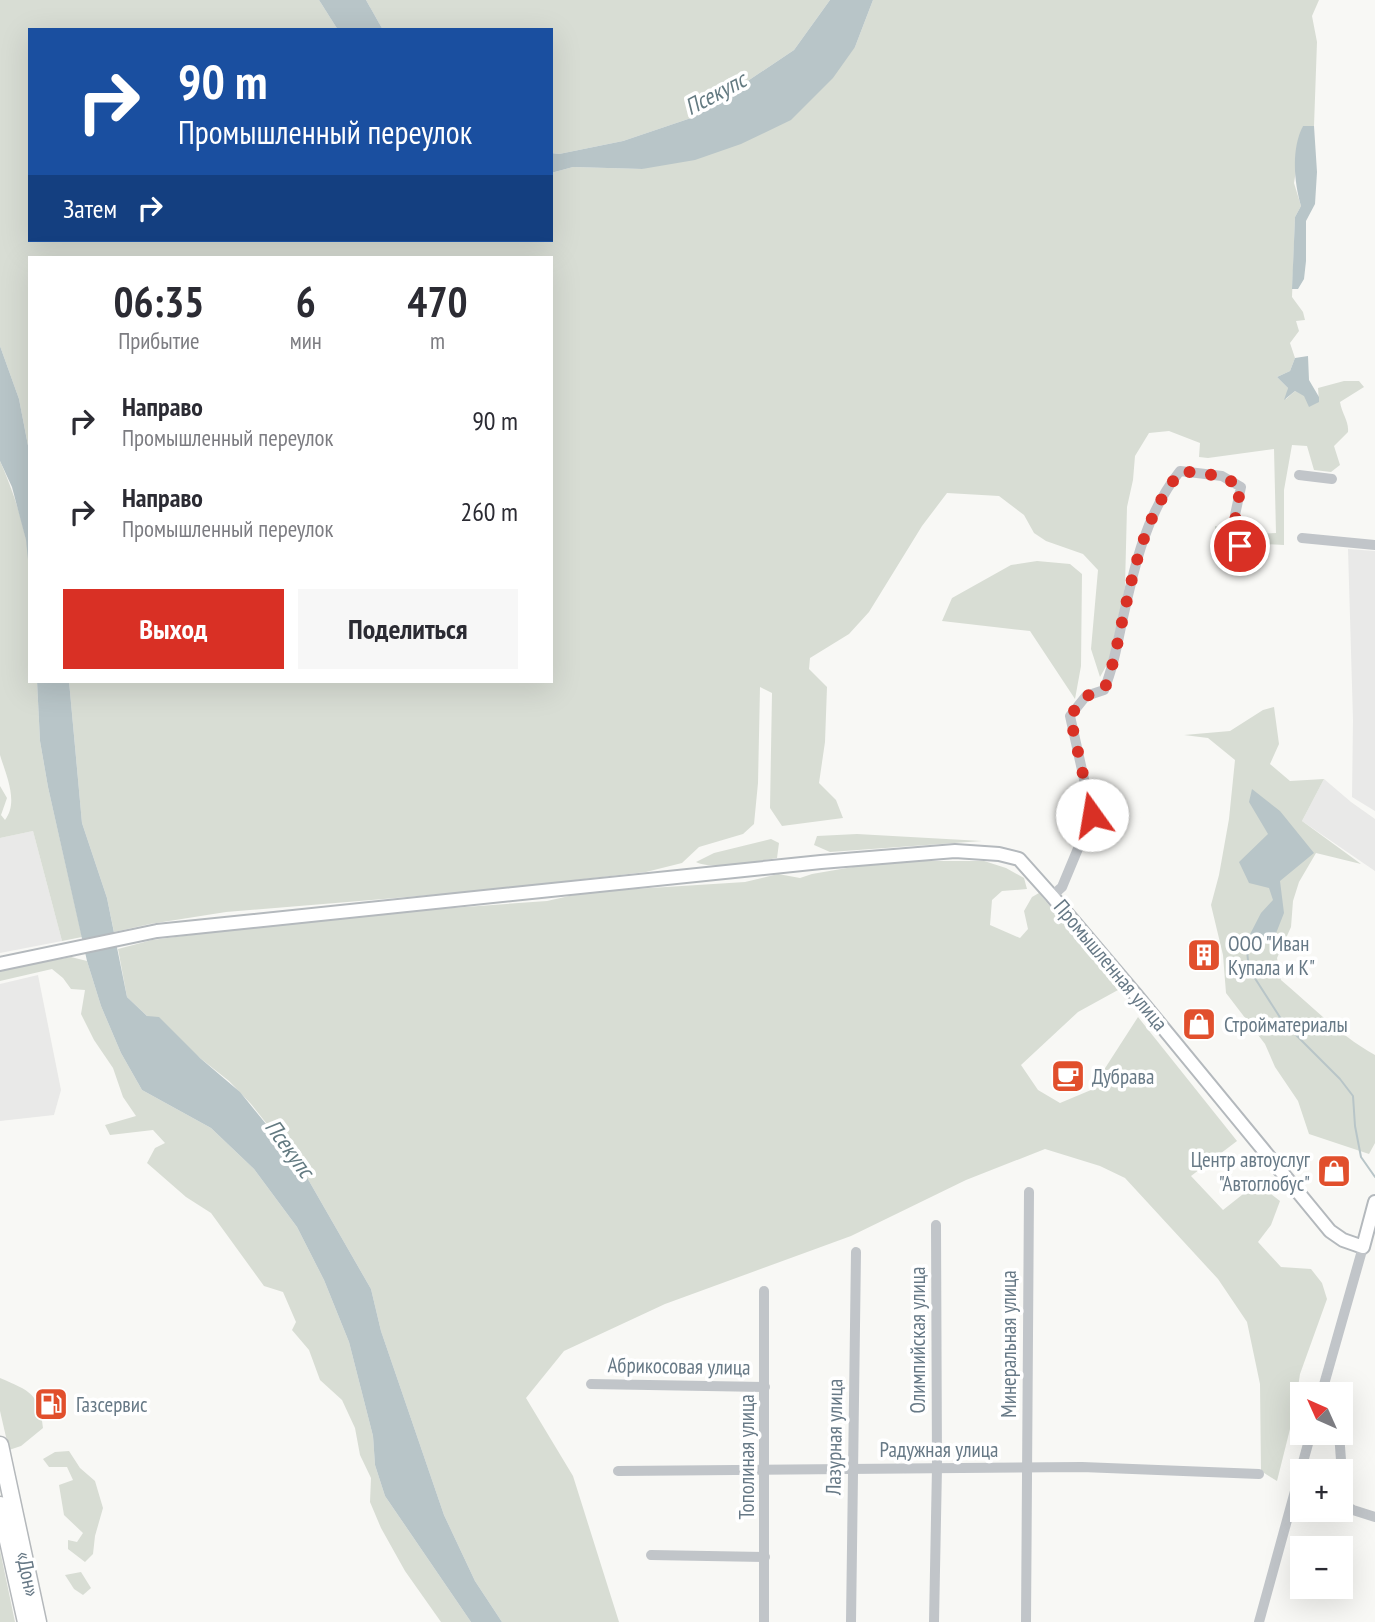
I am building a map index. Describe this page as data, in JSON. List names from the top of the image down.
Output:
{
  "streets": {
    "highway": ["«Дон»"],
    "main road": ["Промышленная улица"],
    "street": [
      "Олимпийская улица",
      "Минеральная улица",
      "Абрикосовая улица",
      "Лазурная улица",
      "Радужная улица",
      "Тополиная улица"
    ]
  },
  "crossings": [
    ["Олимпийская улица", "Радужная улица"],
    ["Минеральная улица", "Радужная улица"],
    ["Абрикосовая улица", "Тополиная улица"],
    ["Лазурная улица", "Радужная улица"],
    ["Радужная улица", "Тополиная улица"]
  ],
  "water": ["Псекупс"],
  "places": {
    "building": ["ООО \"Иван Купала и К\""],
    "shop": ["Стройматериалы", "Центр автоуслуг \"Автоглобус\""],
    "cafe": ["Дубрава"],
    "fuel station": ["Газсервис"]
  },
  "north": "top left",
  "page": {
    "turn": ["90 m", "Промышленный переулок"],
    "then": "Затем",
    "eta": [
      "06:35",
      "Прибытие",
      "6",
      "мин",
      "470",
      "m"
    ],
    "list": [
      {
        "name": "Направо",
        "note": "Промышленный переулок",
        "value": "90 m"
      },
      {
        "name": "Направо",
        "note": "Промышленный переулок",
        "value": "260 m"
      }
    ],
    "buttons": ["Выход", "Поделиться"],
    "map_buttons": ["+", "−"]
  }
}
